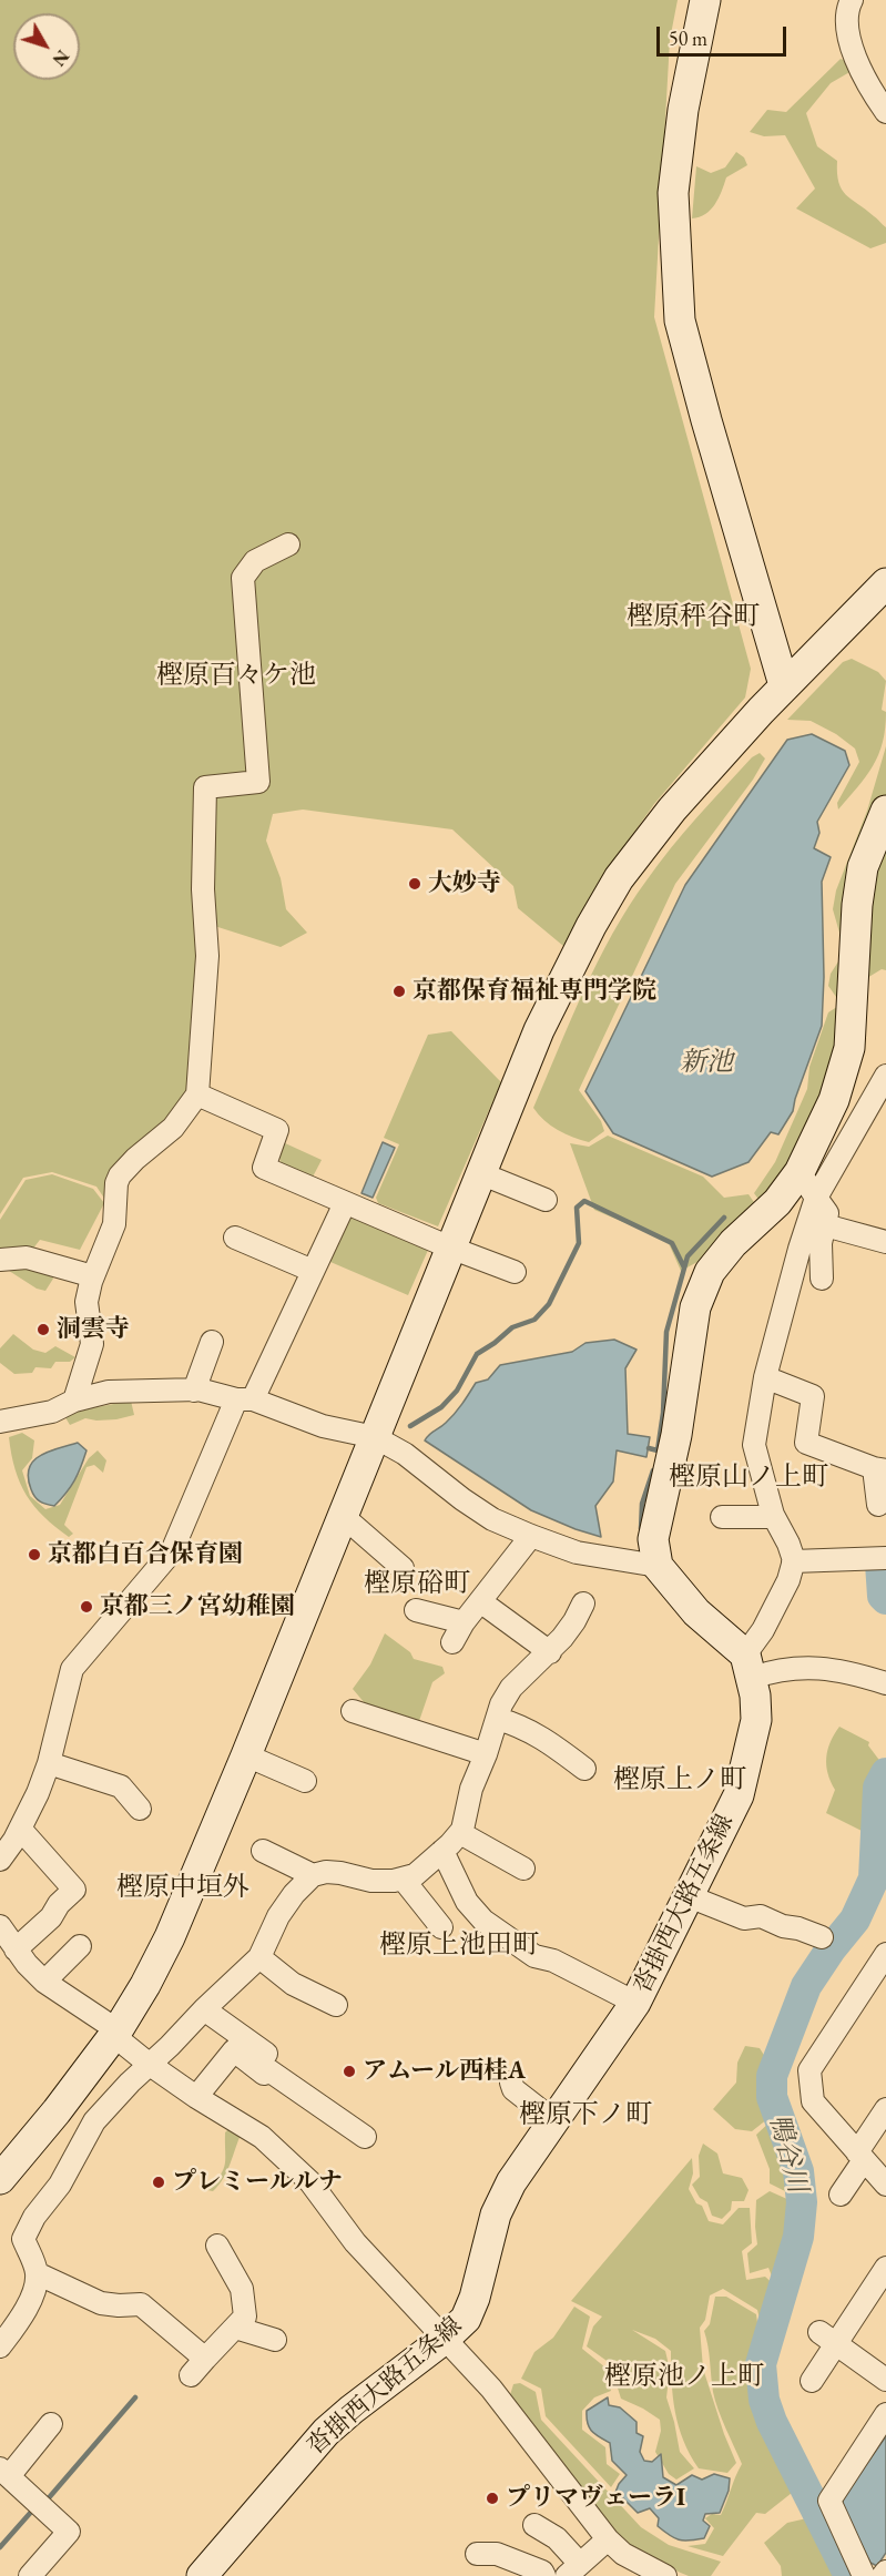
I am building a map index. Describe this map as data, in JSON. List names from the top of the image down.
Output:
{
  "streets": {
    "street": ["沓掛西大路五条線"]
  },
  "districts": [
    "樫原秤谷町",
    "樫原百々ケ池",
    "樫原山ノ上町",
    "樫原硲町",
    "樫原上ノ町",
    "樫原中垣外",
    "樫原上池田町",
    "樫原下ノ町",
    "樫原池ノ上町"
  ],
  "water": ["新池", "鴨谷川"],
  "places": [
    "大妙寺",
    "京都保育福祉専門学院",
    "洞雲寺",
    "京都白百合保育園",
    "京都三ノ宮幼稚園",
    "アムール西桂A",
    "プレミールルナ",
    "プリマヴェーラI"
  ],
  "scale_bar": "50 m",
  "north": "bottom right"
}
